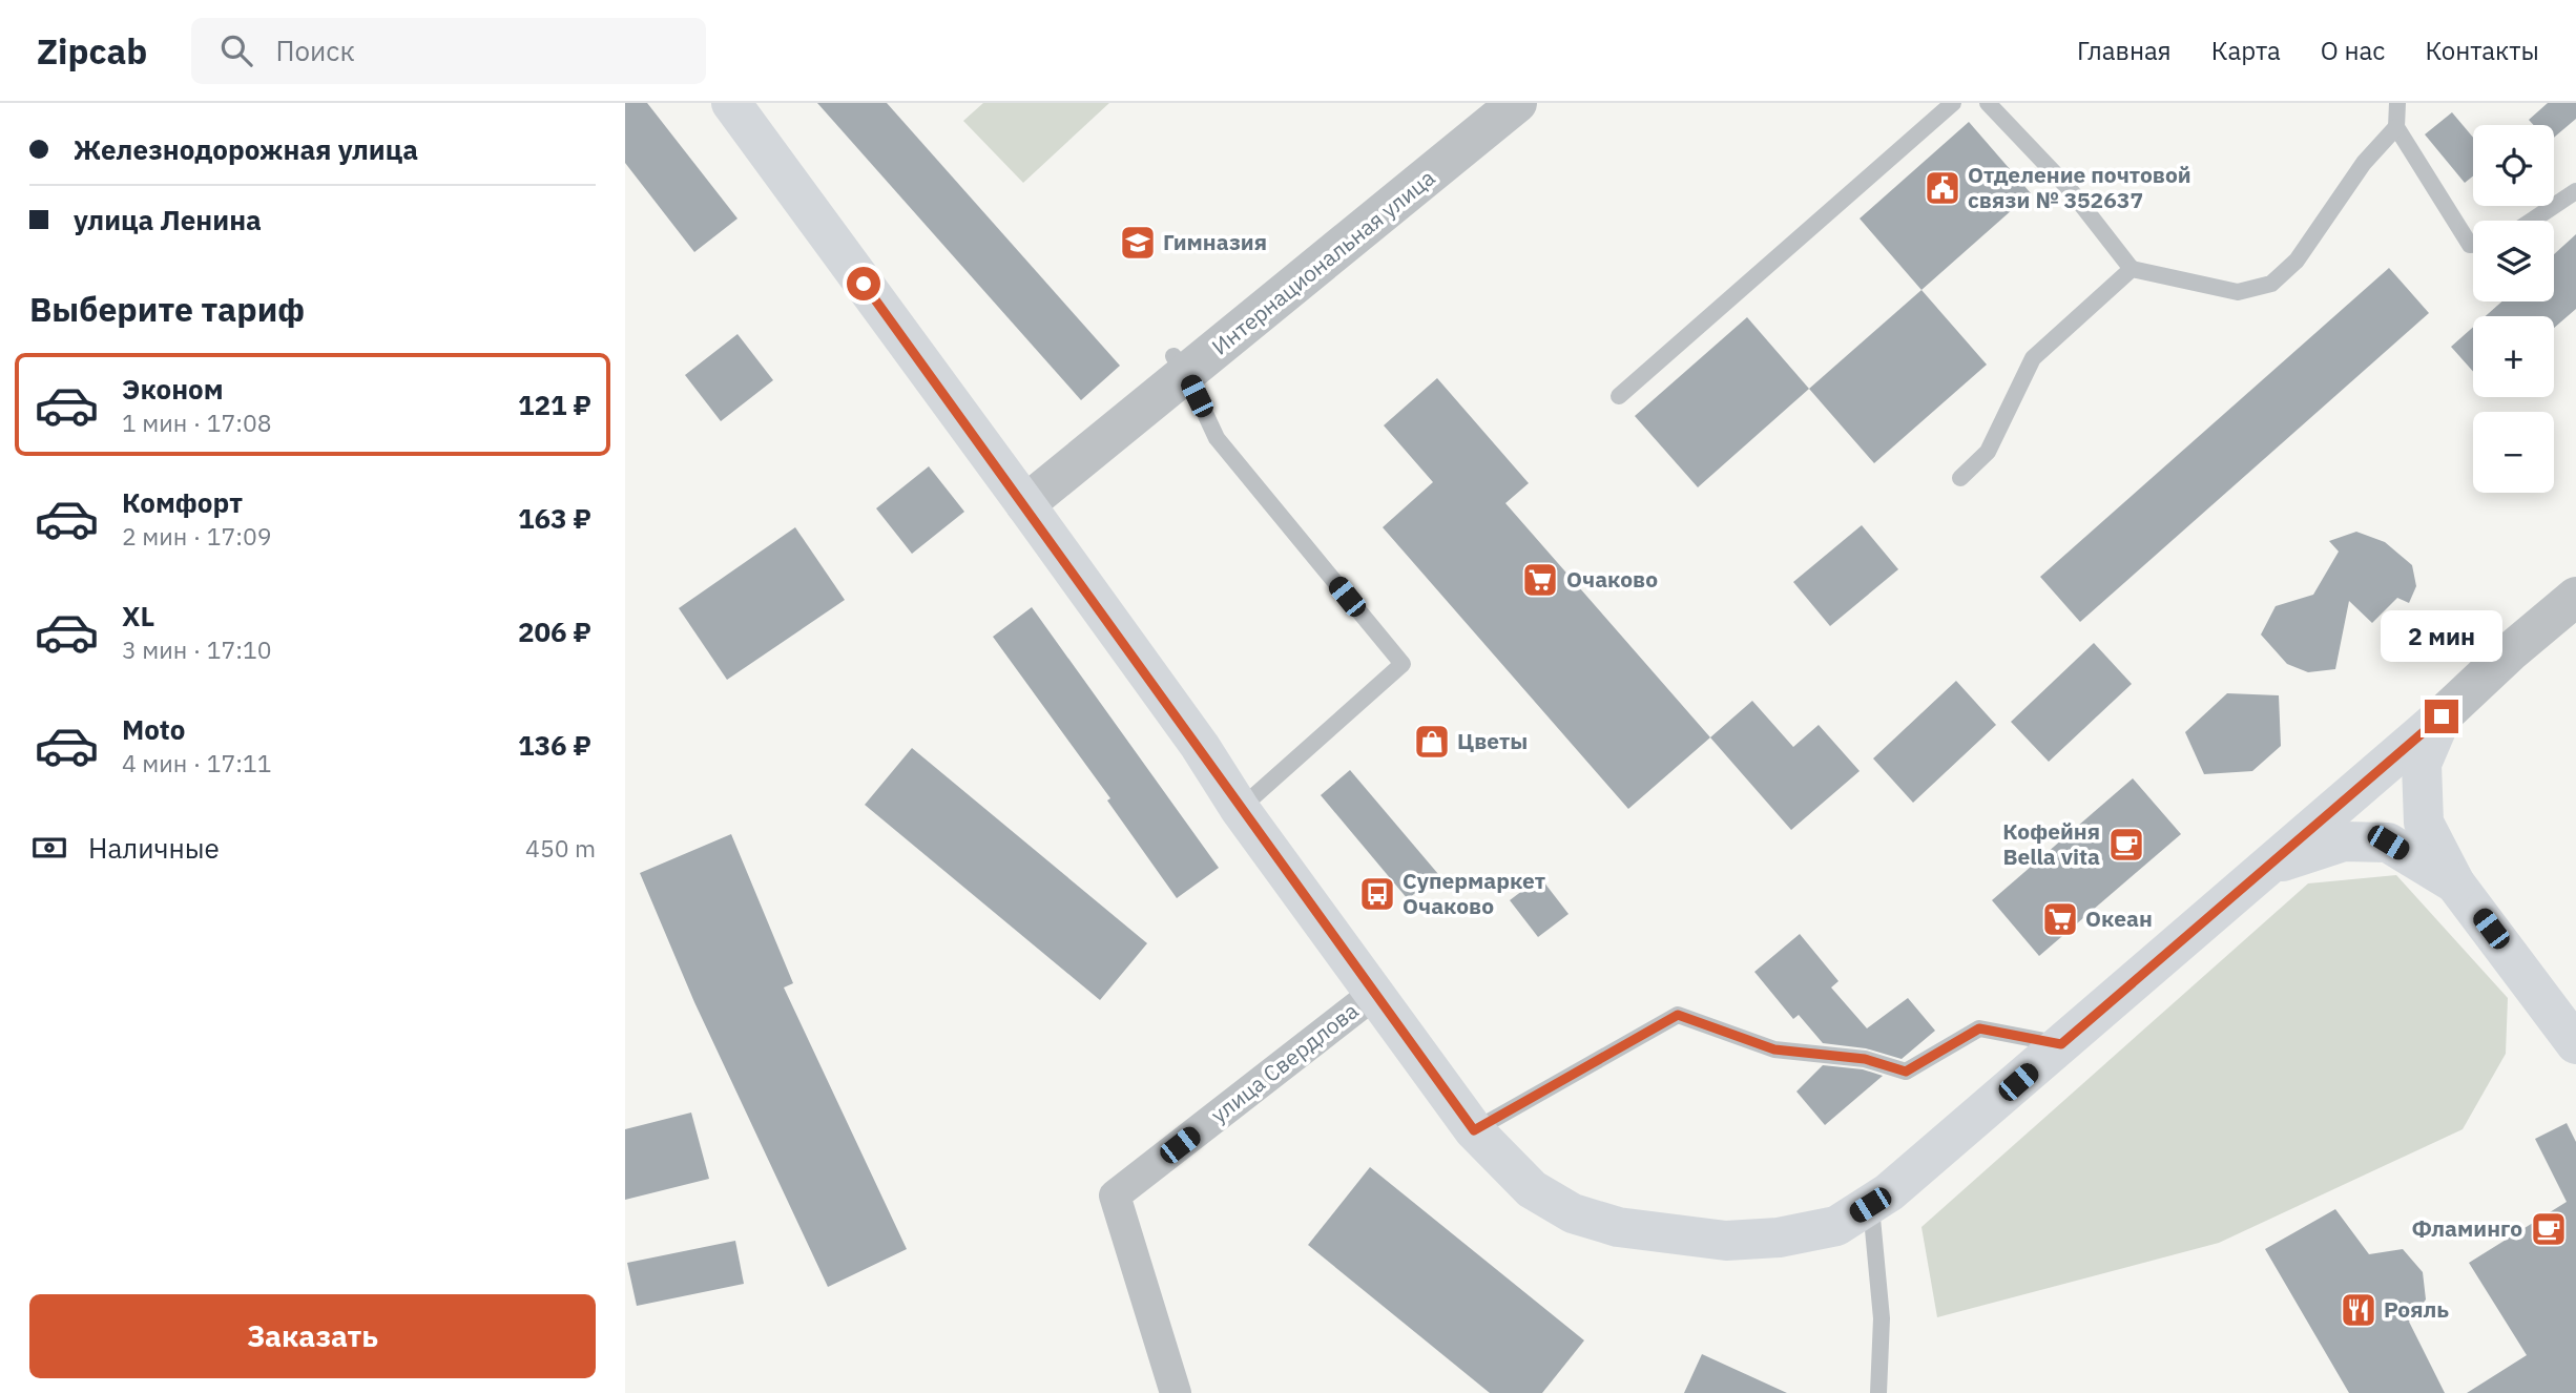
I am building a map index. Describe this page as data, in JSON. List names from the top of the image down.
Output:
{
  "streets": {
    "street": ["Интернациональная улица", "улица Свердлова"]
  },
  "places": {
    "public building": ["Отделение почтовой связи № 352637"],
    "school or university": ["Гимназия"],
    "supermarket": ["Очаково", "Океан"],
    "shop": ["Цветы"],
    "cafe": ["Кофейня Bella vita", "Фламинго"],
    "bus stop": ["Супермаркет Очаково"],
    "restaurant": ["Рояль"]
  },
  "page": {
    "header": "Zipcab",
    "search": "Поиск",
    "nav": [
      "Главная",
      "Карта",
      "О нас",
      "Контакты"
    ],
    "banner": ["Железнодорожная улица", "улица Ленина"],
    "map_buttons": ["+", "−"],
    "heading": "Выберите тариф",
    "list": [
      {
        "name": "Эконом",
        "note": "1 мин · 17:08",
        "value": "121 ₽"
      },
      {
        "name": "Комфорт",
        "note": "2 мин · 17:09",
        "value": "163 ₽"
      },
      {
        "name": "XL",
        "note": "3 мин · 17:10",
        "value": "206 ₽"
      },
      {
        "name": "Moto",
        "note": "4 мин · 17:11",
        "value": "136 ₽"
      }
    ],
    "bubble": "2 мин",
    "pay": ["Наличные", "450 m"],
    "buttons": "Заказать"
  }
}
